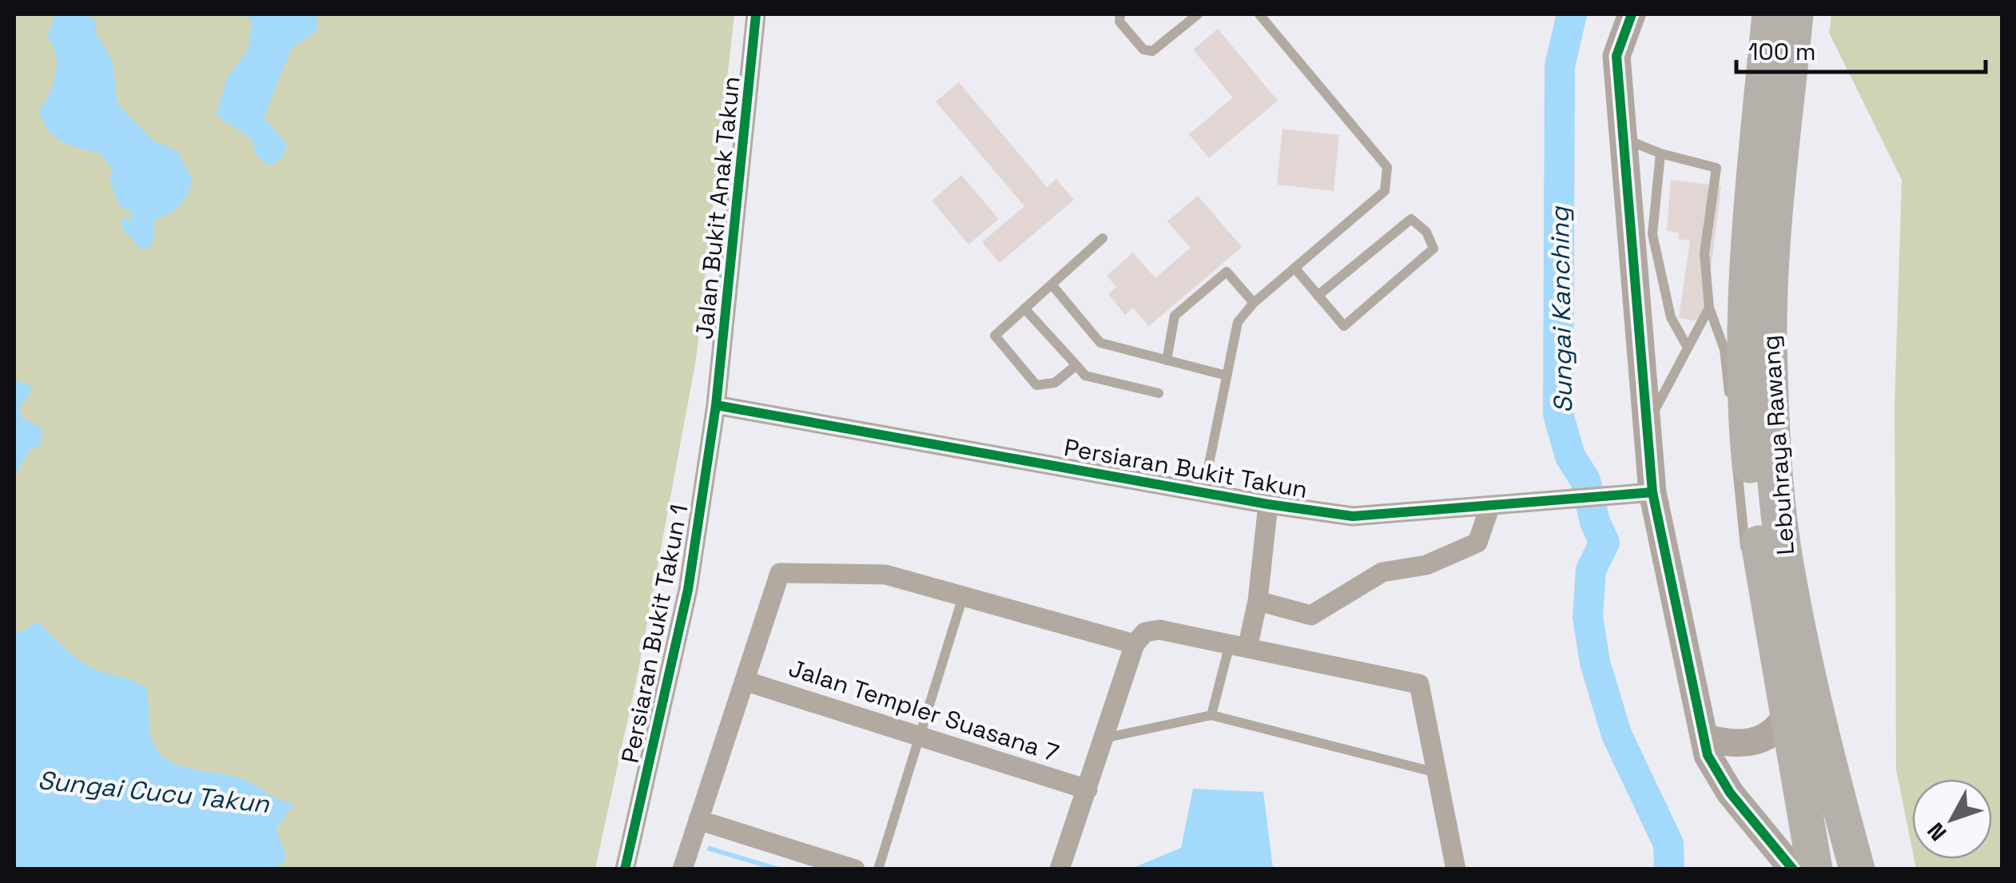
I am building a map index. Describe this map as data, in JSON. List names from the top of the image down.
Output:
{
  "streets": {
    "highway": ["Lebuhraya Rawang"],
    "street": [
      "Jalan Bukit Anak Takun",
      "Persiaran Bukit Takun",
      "Persiaran Bukit Takun 1",
      "Jalan Templer Suasana 7"
    ]
  },
  "crossings": [
    ["Jalan Bukit Anak Takun", "Persiaran Bukit Takun"],
    ["Jalan Bukit Anak Takun", "Persiaran Bukit Takun 1"],
    ["Persiaran Bukit Takun", "Persiaran Bukit Takun 1"]
  ],
  "water": ["Sungai Kanching", "Sungai Cucu Takun"],
  "scale_bar": "100 m",
  "north": "bottom left"
}
